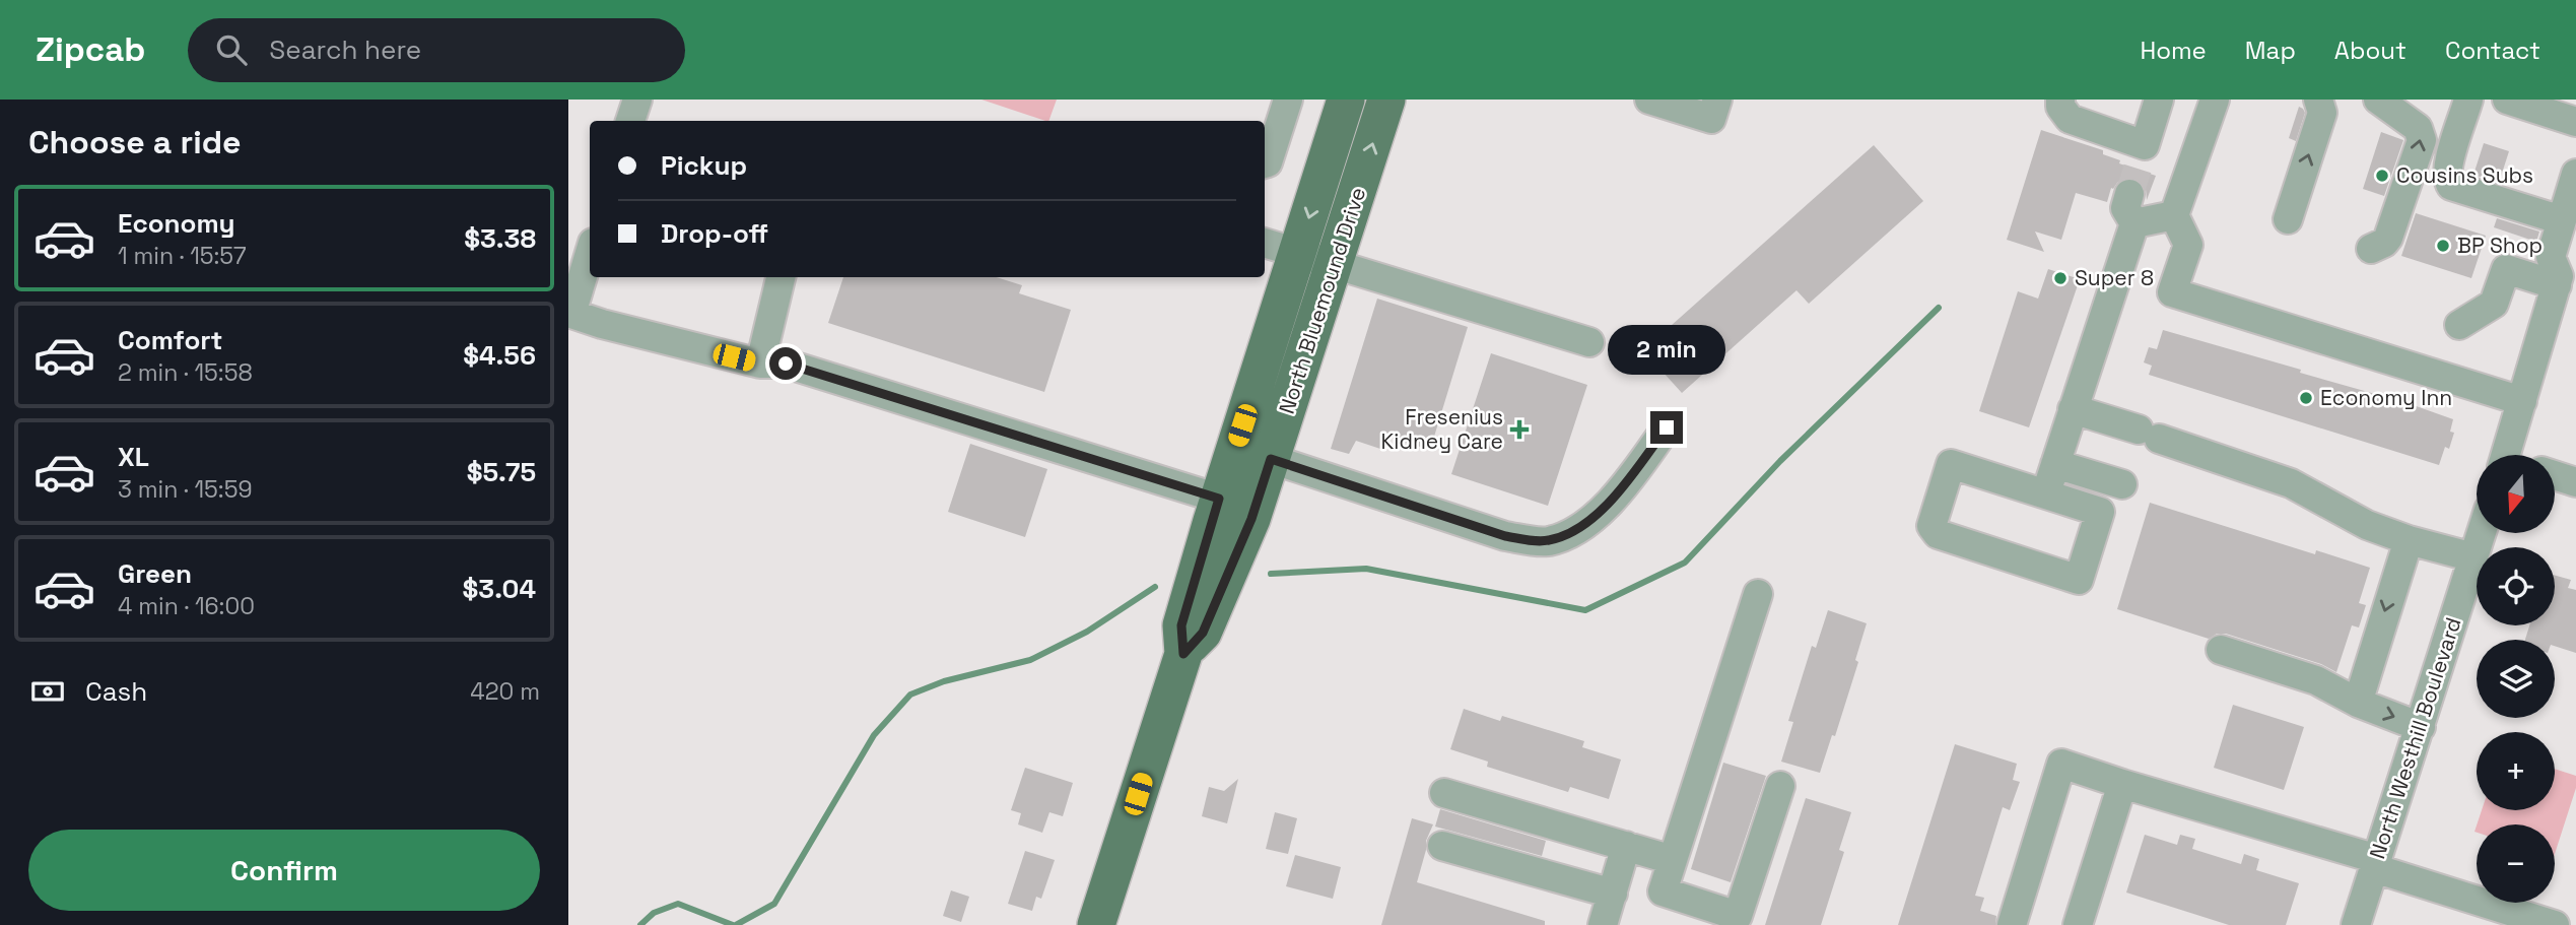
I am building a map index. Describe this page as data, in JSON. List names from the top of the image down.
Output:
{
  "streets": {
    "main road": ["North Bluemound Drive"],
    "street": ["North Westhill Boulevard"]
  },
  "places": {
    "other": [
      "Cousins Subs",
      "BP Shop",
      "Super 8",
      "Economy Inn"
    ],
    "health": ["Fresenius Kidney Care"]
  },
  "north": "bottom",
  "page": {
    "header": "Zipcab",
    "search": "Search here",
    "nav": [
      "Home",
      "Map",
      "About",
      "Contact"
    ],
    "heading": "Choose a ride",
    "banner": ["Pickup", "Drop-off"],
    "list": [
      {
        "name": "Economy",
        "note": "1 min · 15:57",
        "value": "$3.38"
      },
      {
        "name": "Comfort",
        "note": "2 min · 15:58",
        "value": "$4.56"
      },
      {
        "name": "XL",
        "note": "3 min · 15:59",
        "value": "$5.75"
      },
      {
        "name": "Green",
        "note": "4 min · 16:00",
        "value": "$3.04"
      }
    ],
    "bubble": "2 min",
    "map_buttons": ["+", "−"],
    "pay": ["Cash", "420 m"],
    "buttons": "Confirm"
  }
}
